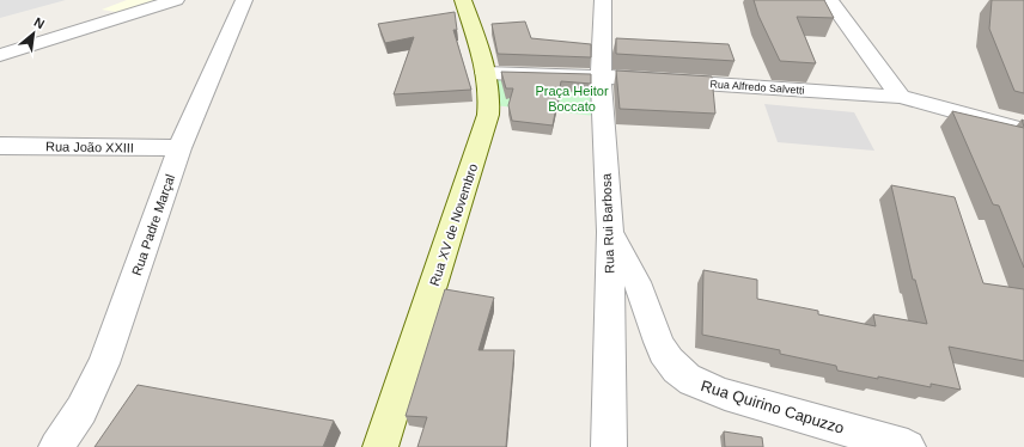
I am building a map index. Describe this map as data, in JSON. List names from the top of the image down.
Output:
{
  "streets": {
    "main road": ["Rua XV de Novembro"],
    "street": [
      "Rua Alfredo Salvetti",
      "Rua João XXIII",
      "Rua Rui Barbosa",
      "Rua Padre Marçal",
      "Rua Quirino Capuzzo"
    ]
  },
  "crossings": [
    ["Rua Alfredo Salvetti", "Rua Rui Barbosa"],
    ["Rua Alfredo Salvetti", "Rua XV de Novembro"],
    ["Rua João XXIII", "Rua Padre Marçal"],
    ["Rua Rui Barbosa", "Rua Quirino Capuzzo"]
  ],
  "parks": ["Praça Heitor Boccato"],
  "north": "top right"
}
